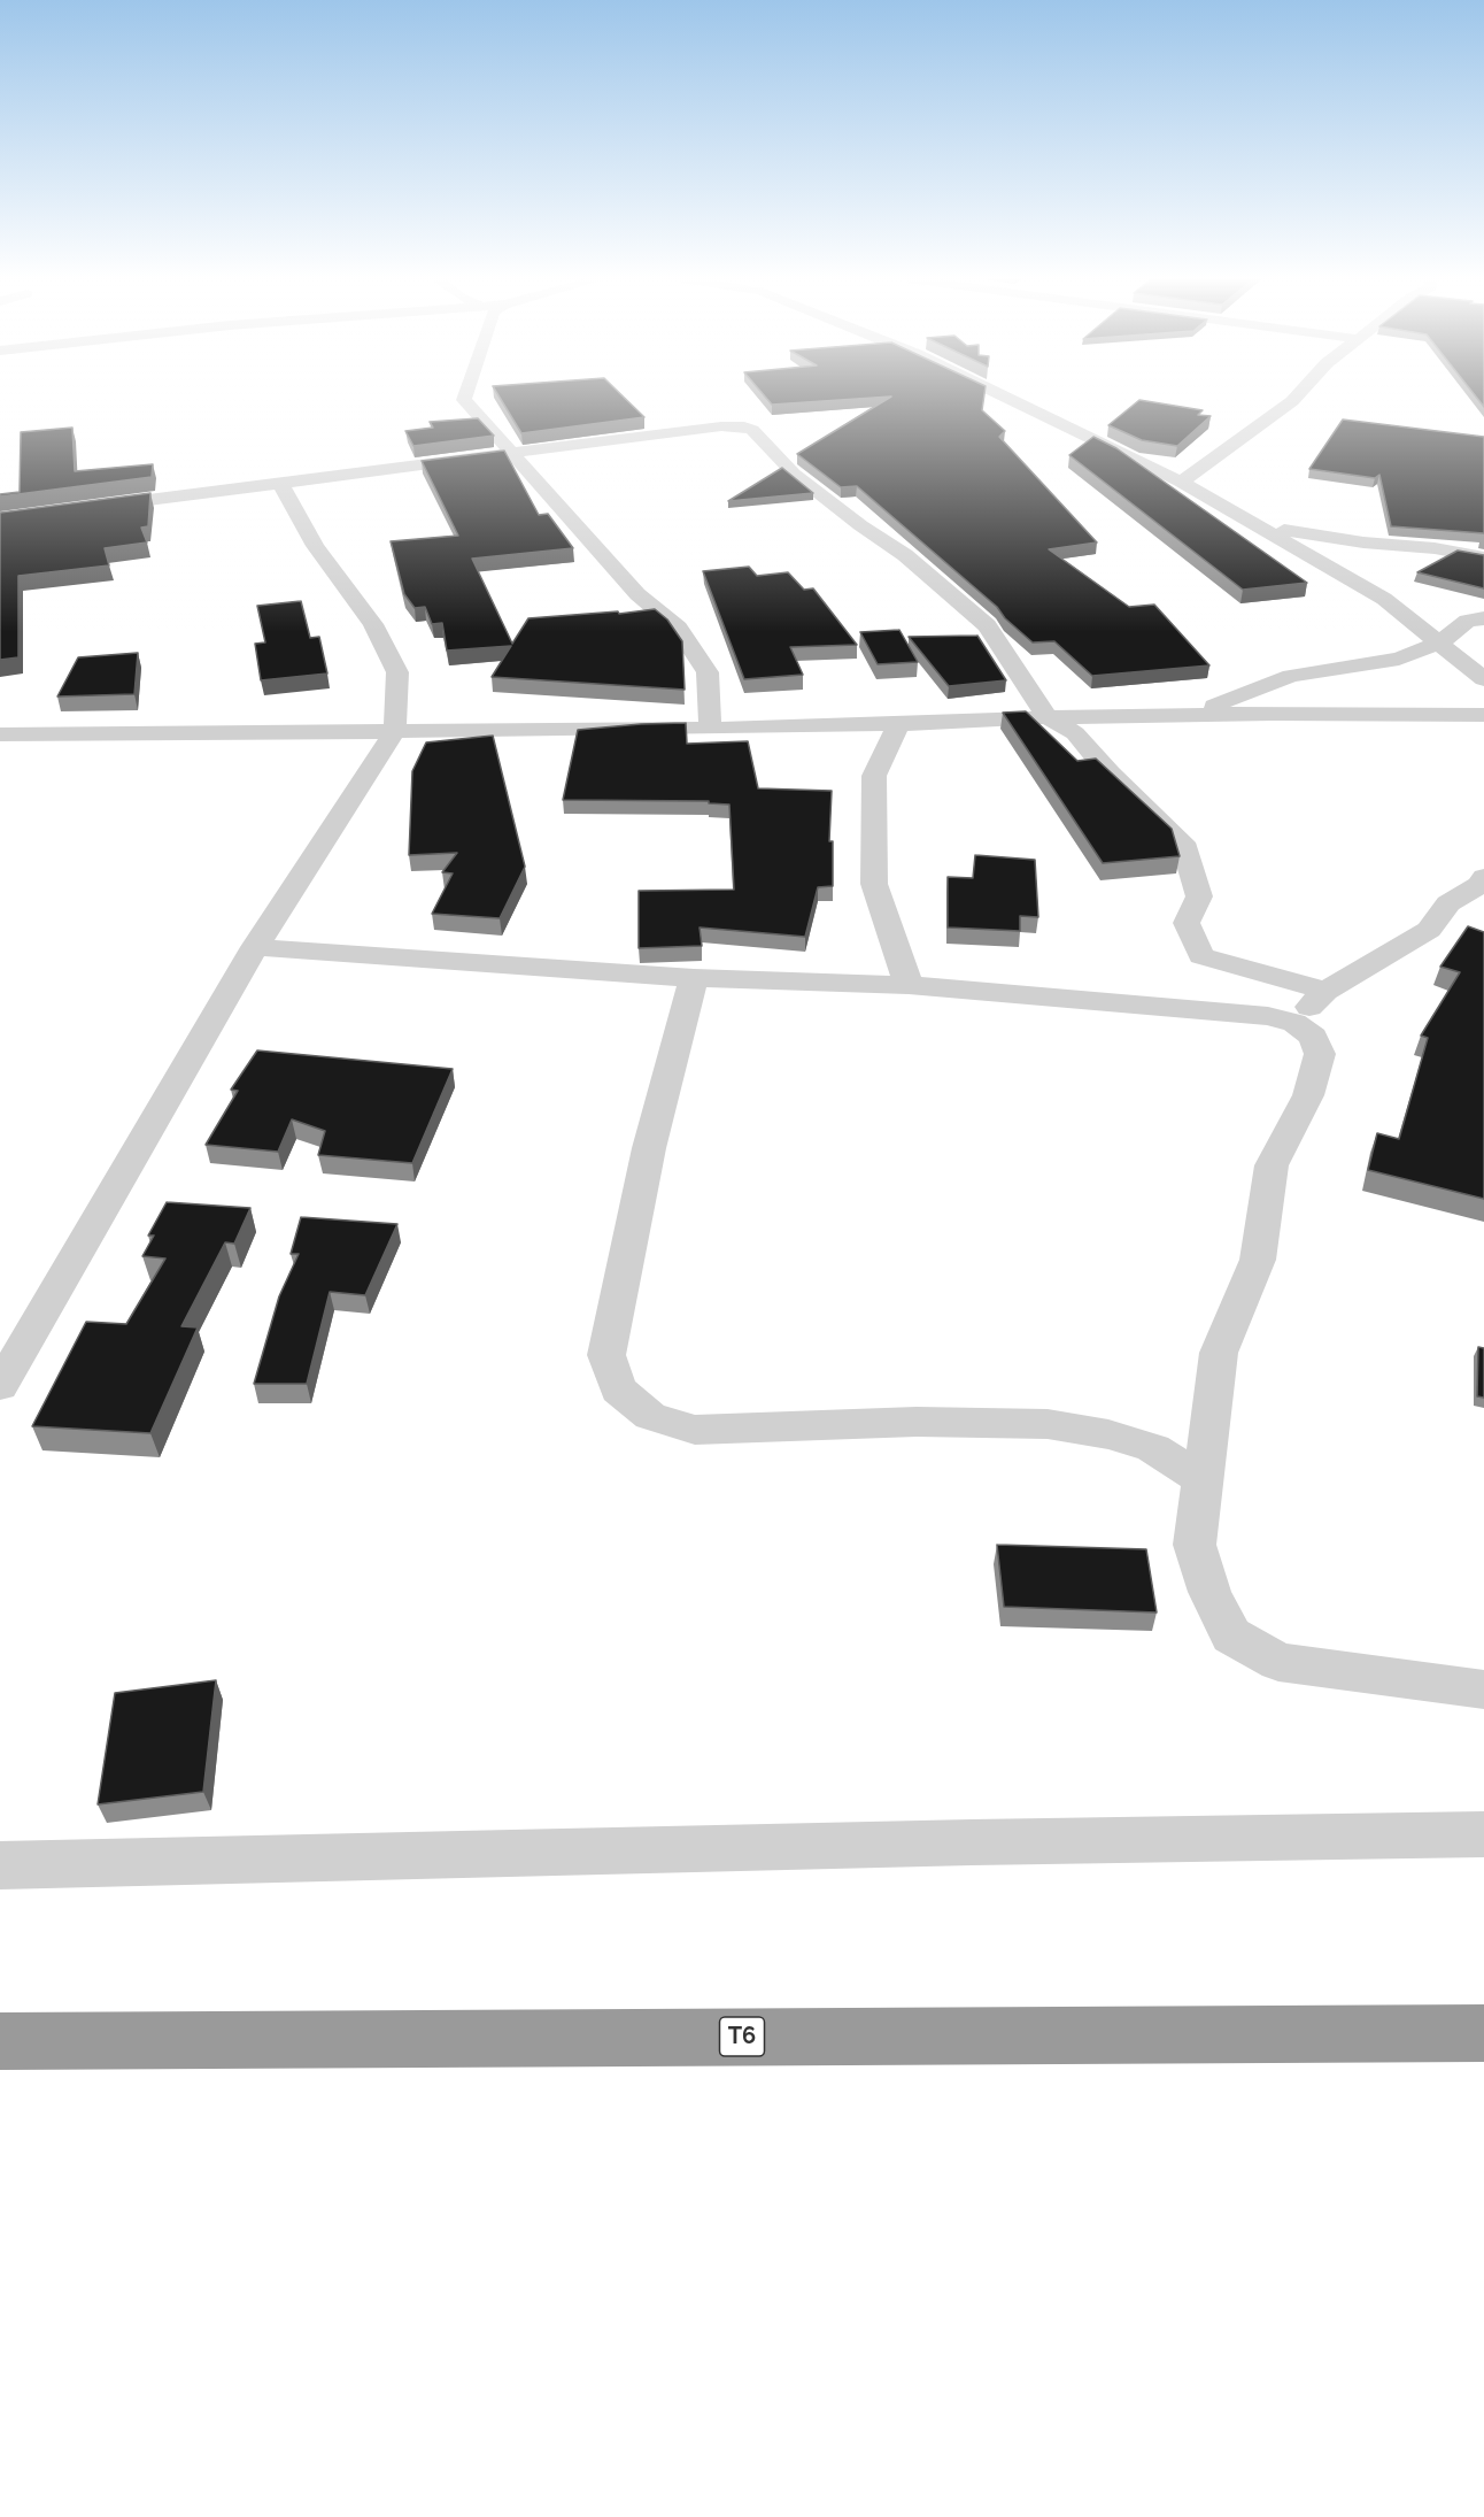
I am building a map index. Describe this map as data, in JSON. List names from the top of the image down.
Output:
{
  "streets": {
    "highway": ["T6"]
  }
}
